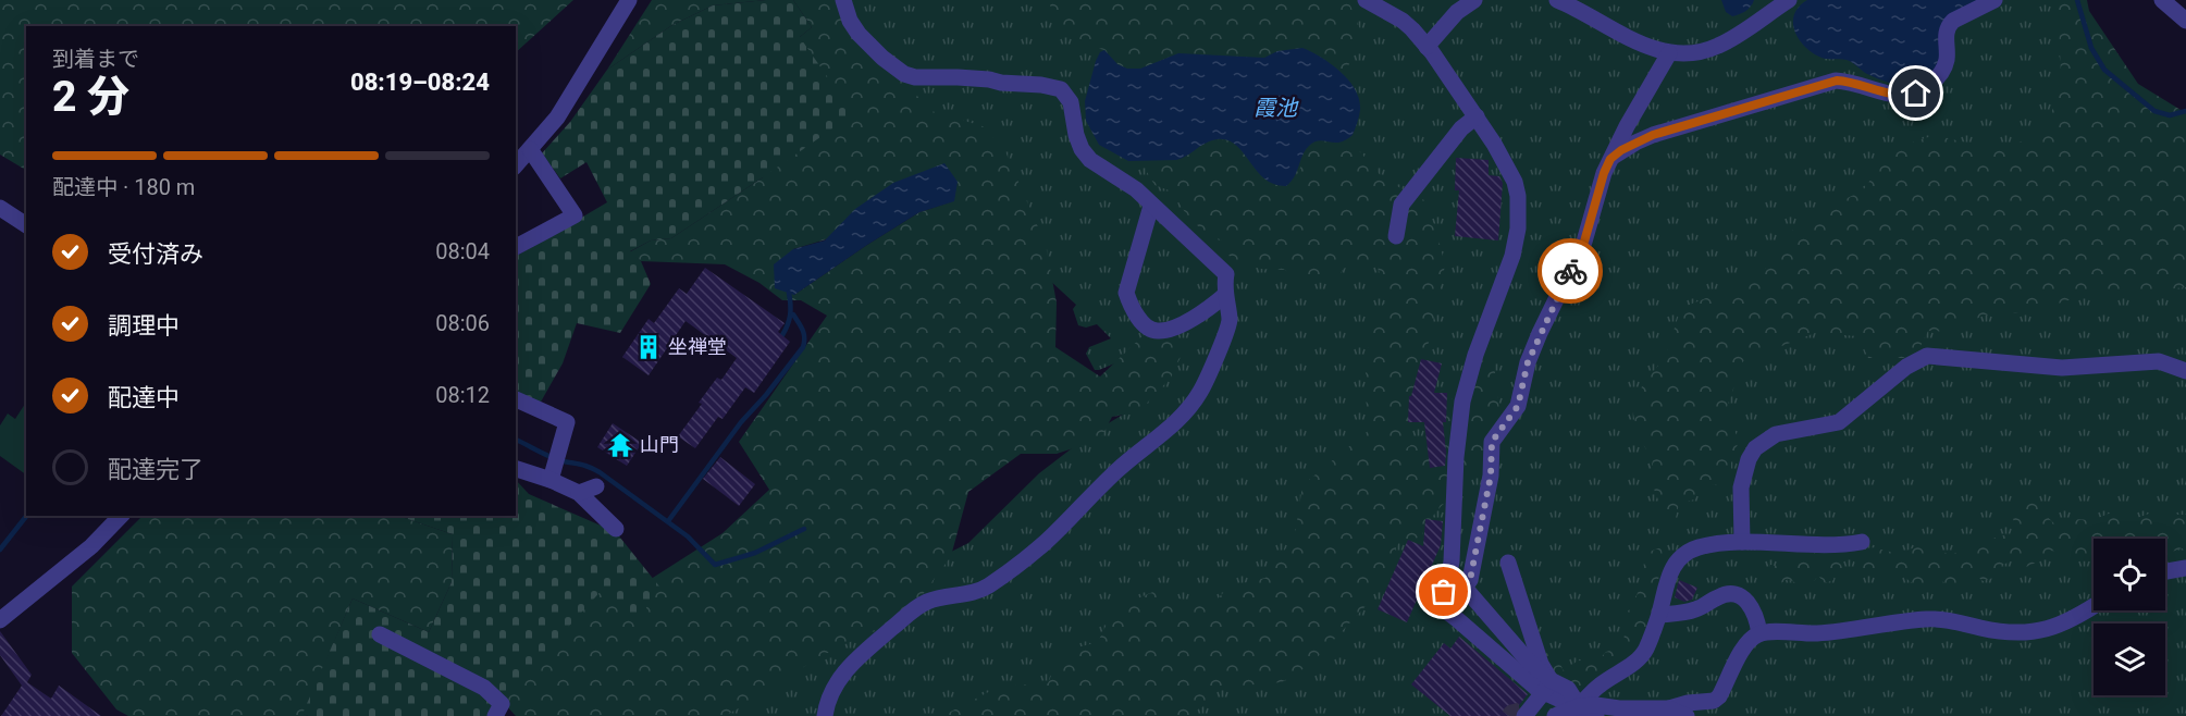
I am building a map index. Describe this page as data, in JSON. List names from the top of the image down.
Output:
{
  "water": ["霞池"],
  "places": {
    "building": ["坐禅堂"],
    "temple": ["山門"]
  },
  "page": {
    "heading": ["2 分", "到着まで", "08:19–08:24"],
    "bar": "配達中 · 180 m",
    "list": [
      ["受付済み", "08:04"],
      ["調理中", "08:06"],
      ["配達中", "08:12"],
      "配達完了"
    ]
  }
}
